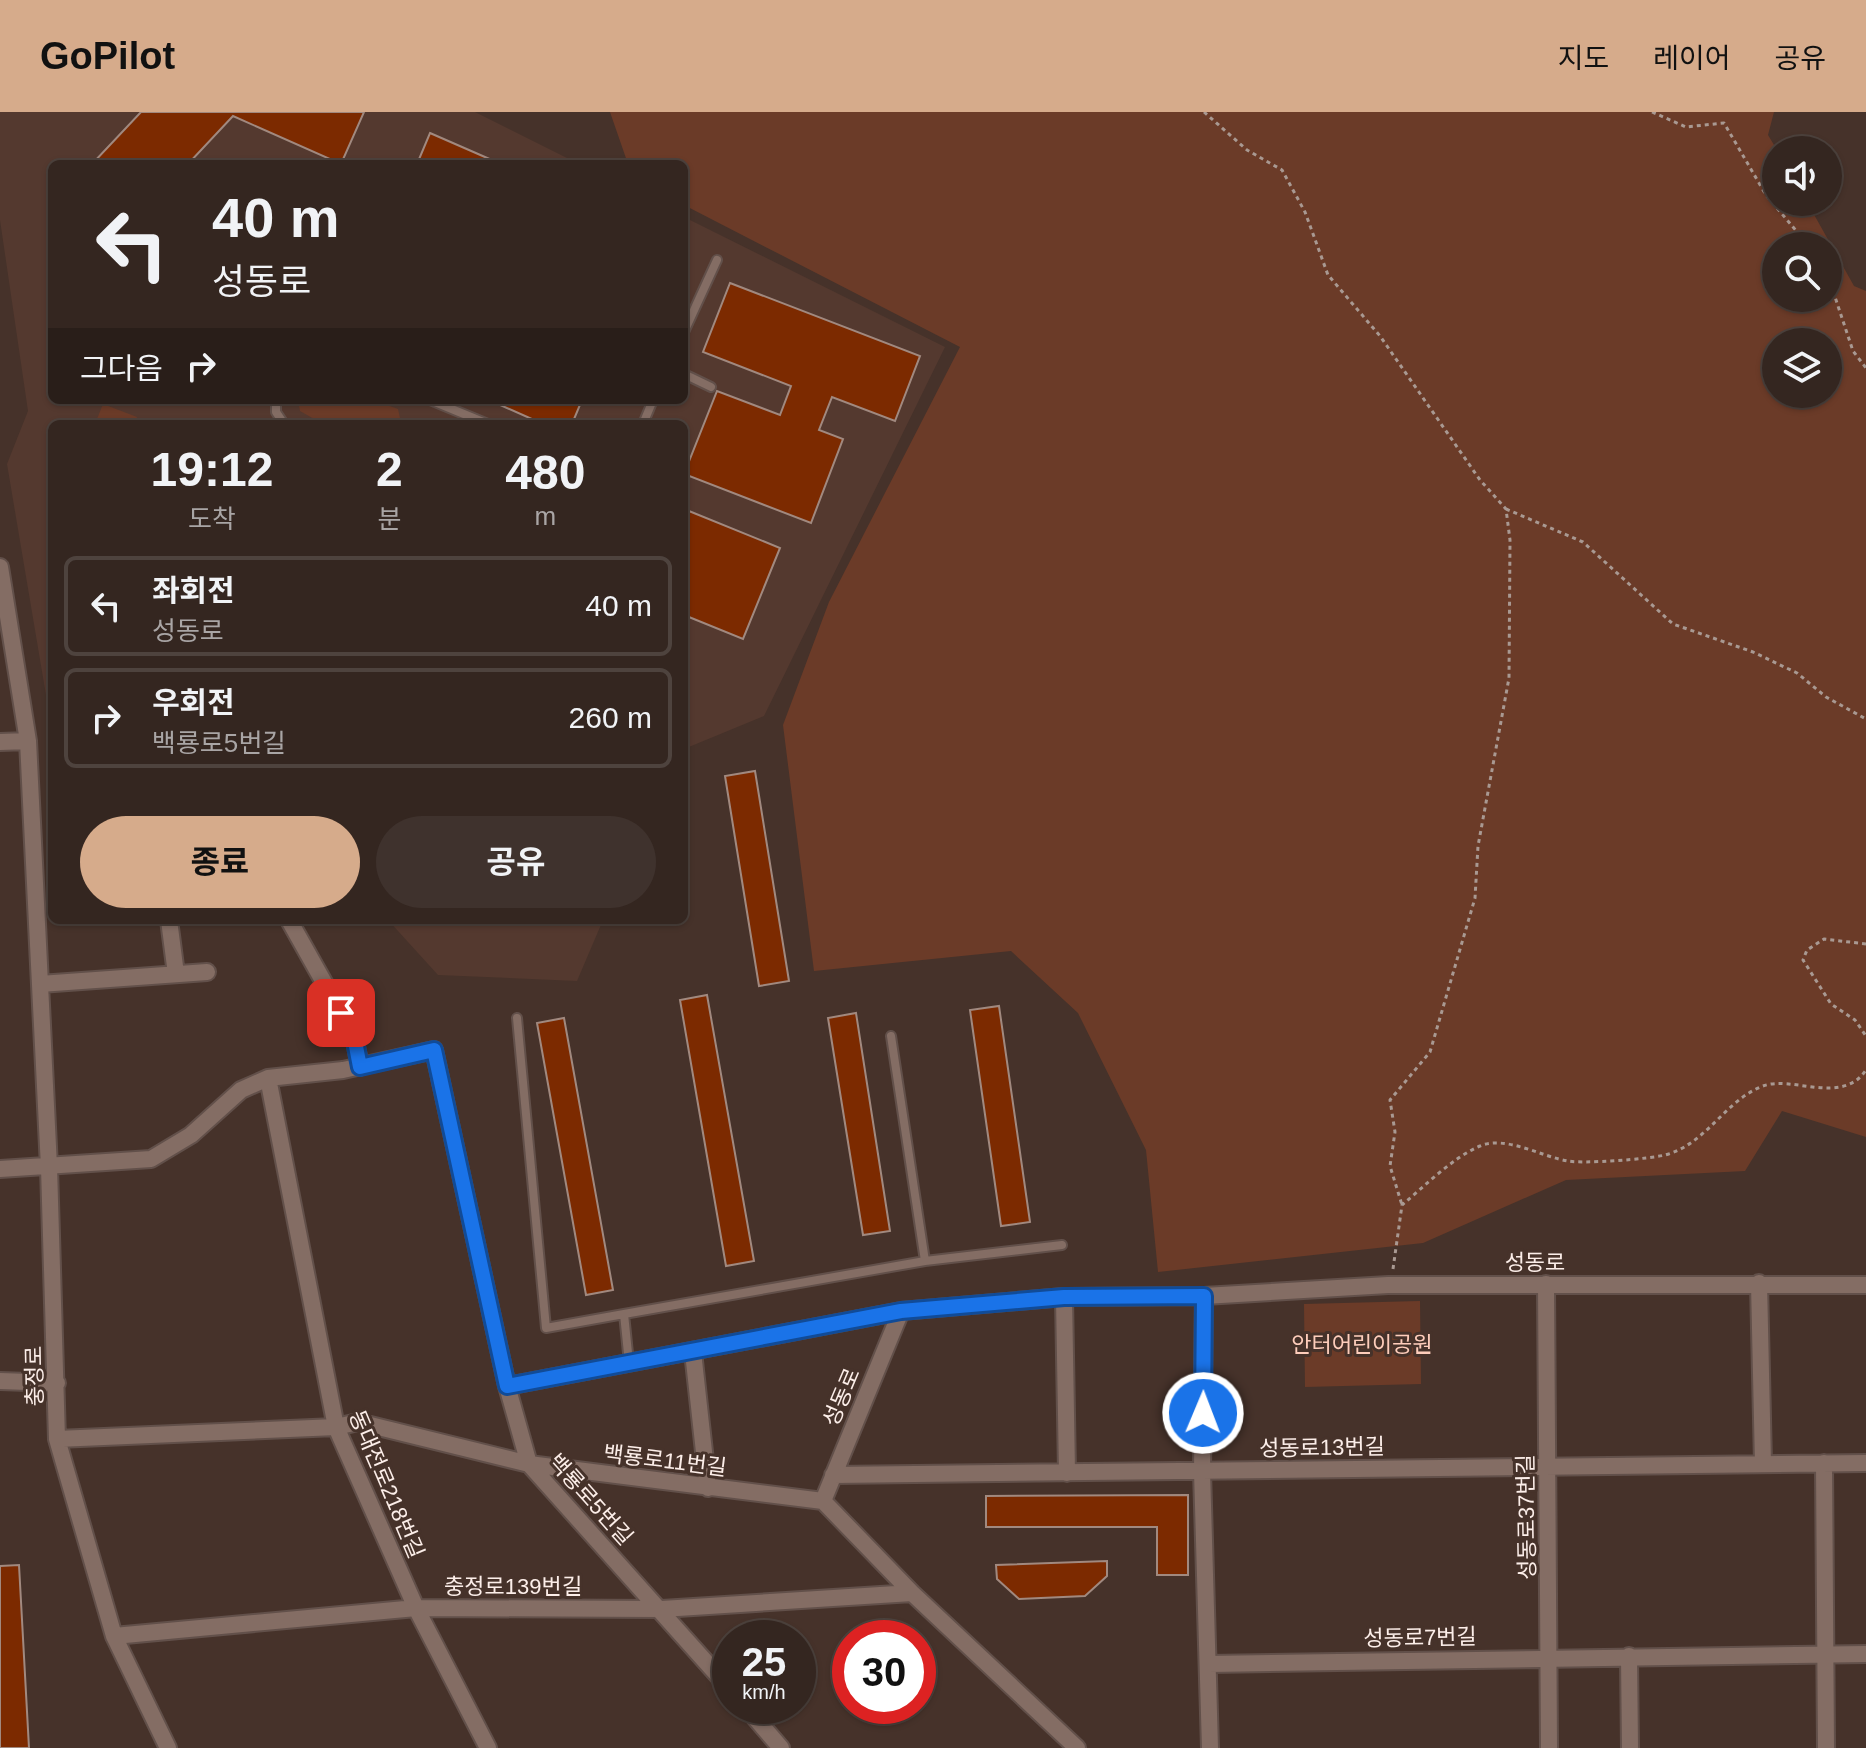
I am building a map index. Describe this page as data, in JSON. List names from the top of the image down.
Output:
{
  "streets": {
    "street": [
      "성동로",
      "충정로",
      "성동로13번길",
      "백룡로11번길",
      "동대전로218번길",
      "백룡로5번길",
      "성동로37번길",
      "충정로139번길",
      "성동로7번길"
    ]
  },
  "crossings": [
    ["성동로", "성동로13번길"],
    ["성동로", "백룡로11번길"],
    ["성동로", "백룡로5번길"],
    ["성동로", "성동로37번길"],
    ["충정로", "백룡로11번길"],
    ["충정로", "백룡로5번길"],
    ["충정로", "충정로139번길"],
    ["성동로13번길", "성동로37번길"],
    ["백룡로11번길", "동대전로218번길"],
    ["백룡로11번길", "백룡로5번길"],
    ["동대전로218번길", "백룡로5번길"],
    ["동대전로218번길", "충정로139번길"],
    ["백룡로5번길", "충정로139번길"],
    ["성동로37번길", "성동로7번길"]
  ],
  "parks": ["안터어린이공원"],
  "page": {
    "header": "GoPilot",
    "nav": ["지도", "레이어", "공유"],
    "turn": ["40 m", "성동로"],
    "then": "그다음",
    "eta": [
      "19:12",
      "도착",
      "2",
      "분",
      "480",
      "m"
    ],
    "list": [
      {
        "name": "좌회전",
        "note": "성동로",
        "value": "40 m"
      },
      {
        "name": "우회전",
        "note": "백룡로5번길",
        "value": "260 m"
      }
    ],
    "buttons": ["종료", "공유"],
    "speed": "25 km/h",
    "limit": "30"
  }
}
